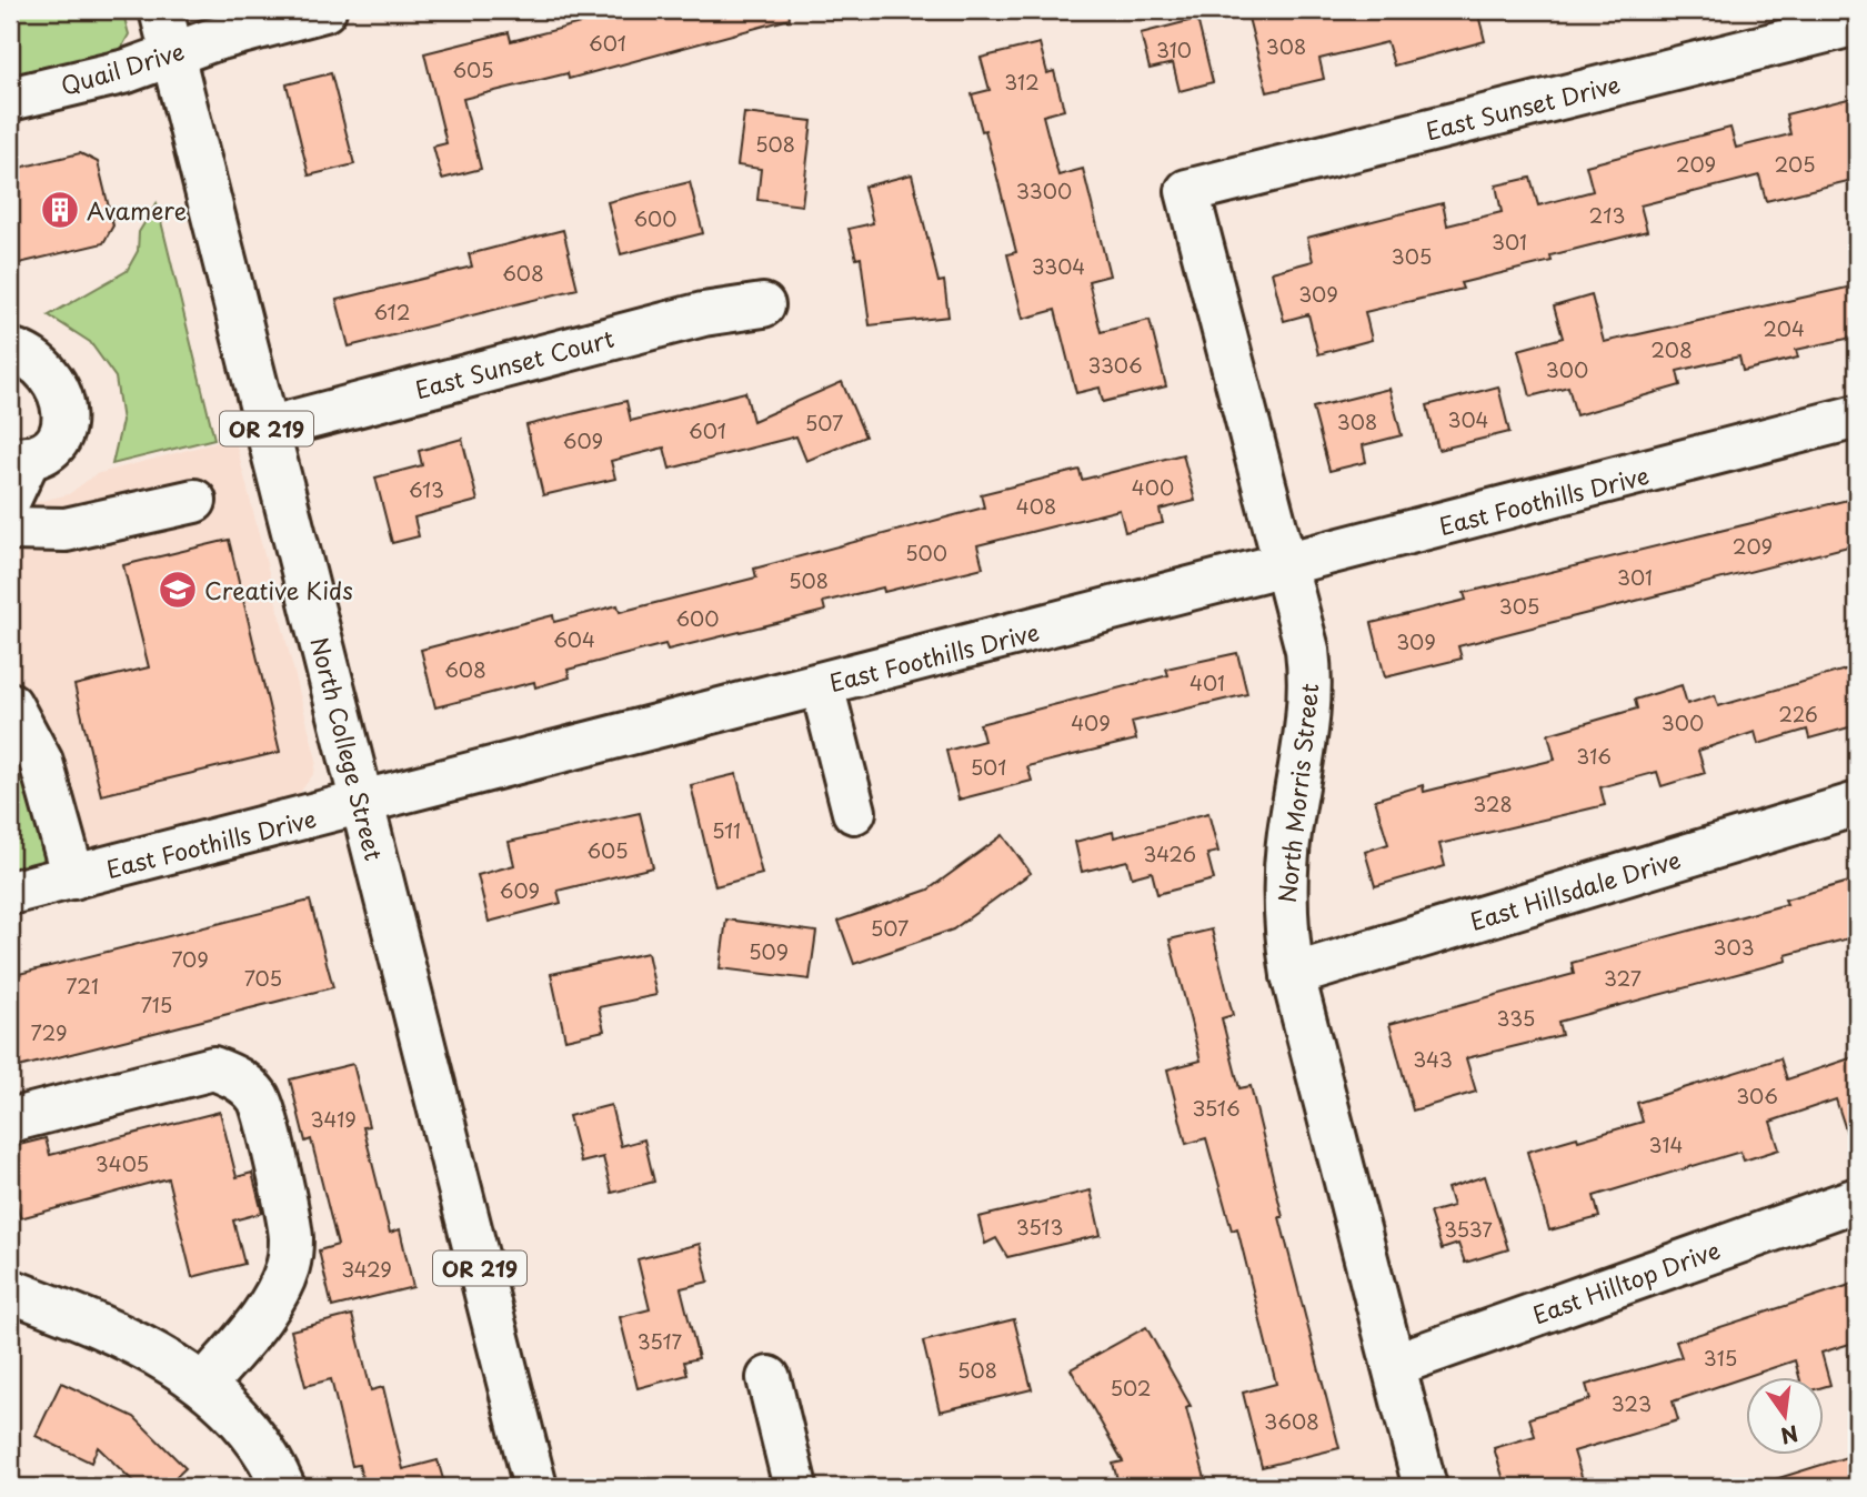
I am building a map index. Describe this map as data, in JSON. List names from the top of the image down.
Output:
{
  "streets": {
    "street": [
      "Quail Drive",
      "East Sunset Drive",
      "East Sunset Court",
      "OR 219",
      "East Foothills Drive",
      "North College Street",
      "North Morris Street",
      "East Hillsdale Drive",
      "East Hilltop Drive"
    ]
  },
  "crossings": [
    ["Quail Drive", "North College Street"],
    ["East Sunset Drive", "North Morris Street"],
    ["East Sunset Court", "North College Street"],
    ["East Foothills Drive", "North College Street"],
    ["East Foothills Drive", "North Morris Street"],
    ["North Morris Street", "East Hillsdale Drive"],
    ["North Morris Street", "East Hilltop Drive"]
  ],
  "places": {
    "building": ["Avamere"],
    "school or university": ["Creative Kids"]
  },
  "house_numbers": [
    "601",
    "308",
    "310",
    "605",
    "312",
    "508",
    "209",
    "205",
    "3300",
    "213",
    "600",
    "301",
    "305",
    "3304",
    "608",
    "309",
    "612",
    "204",
    "208",
    "3306",
    "300",
    "304",
    "308",
    "507",
    "601",
    "609",
    "400",
    "613",
    "408",
    "209",
    "500",
    "301",
    "508",
    "305",
    "600",
    "604",
    "309",
    "608",
    "401",
    "226",
    "409",
    "300",
    "316",
    "501",
    "328",
    "511",
    "605",
    "3426",
    "609",
    "507",
    "303",
    "509",
    "709",
    "705",
    "327",
    "721",
    "715",
    "335",
    "729",
    "343",
    "306",
    "3516",
    "3419",
    "314",
    "3405",
    "3513",
    "3537",
    "3429",
    "3517",
    "315",
    "508",
    "502",
    "323",
    "3608"
  ],
  "north": "bottom"
}
